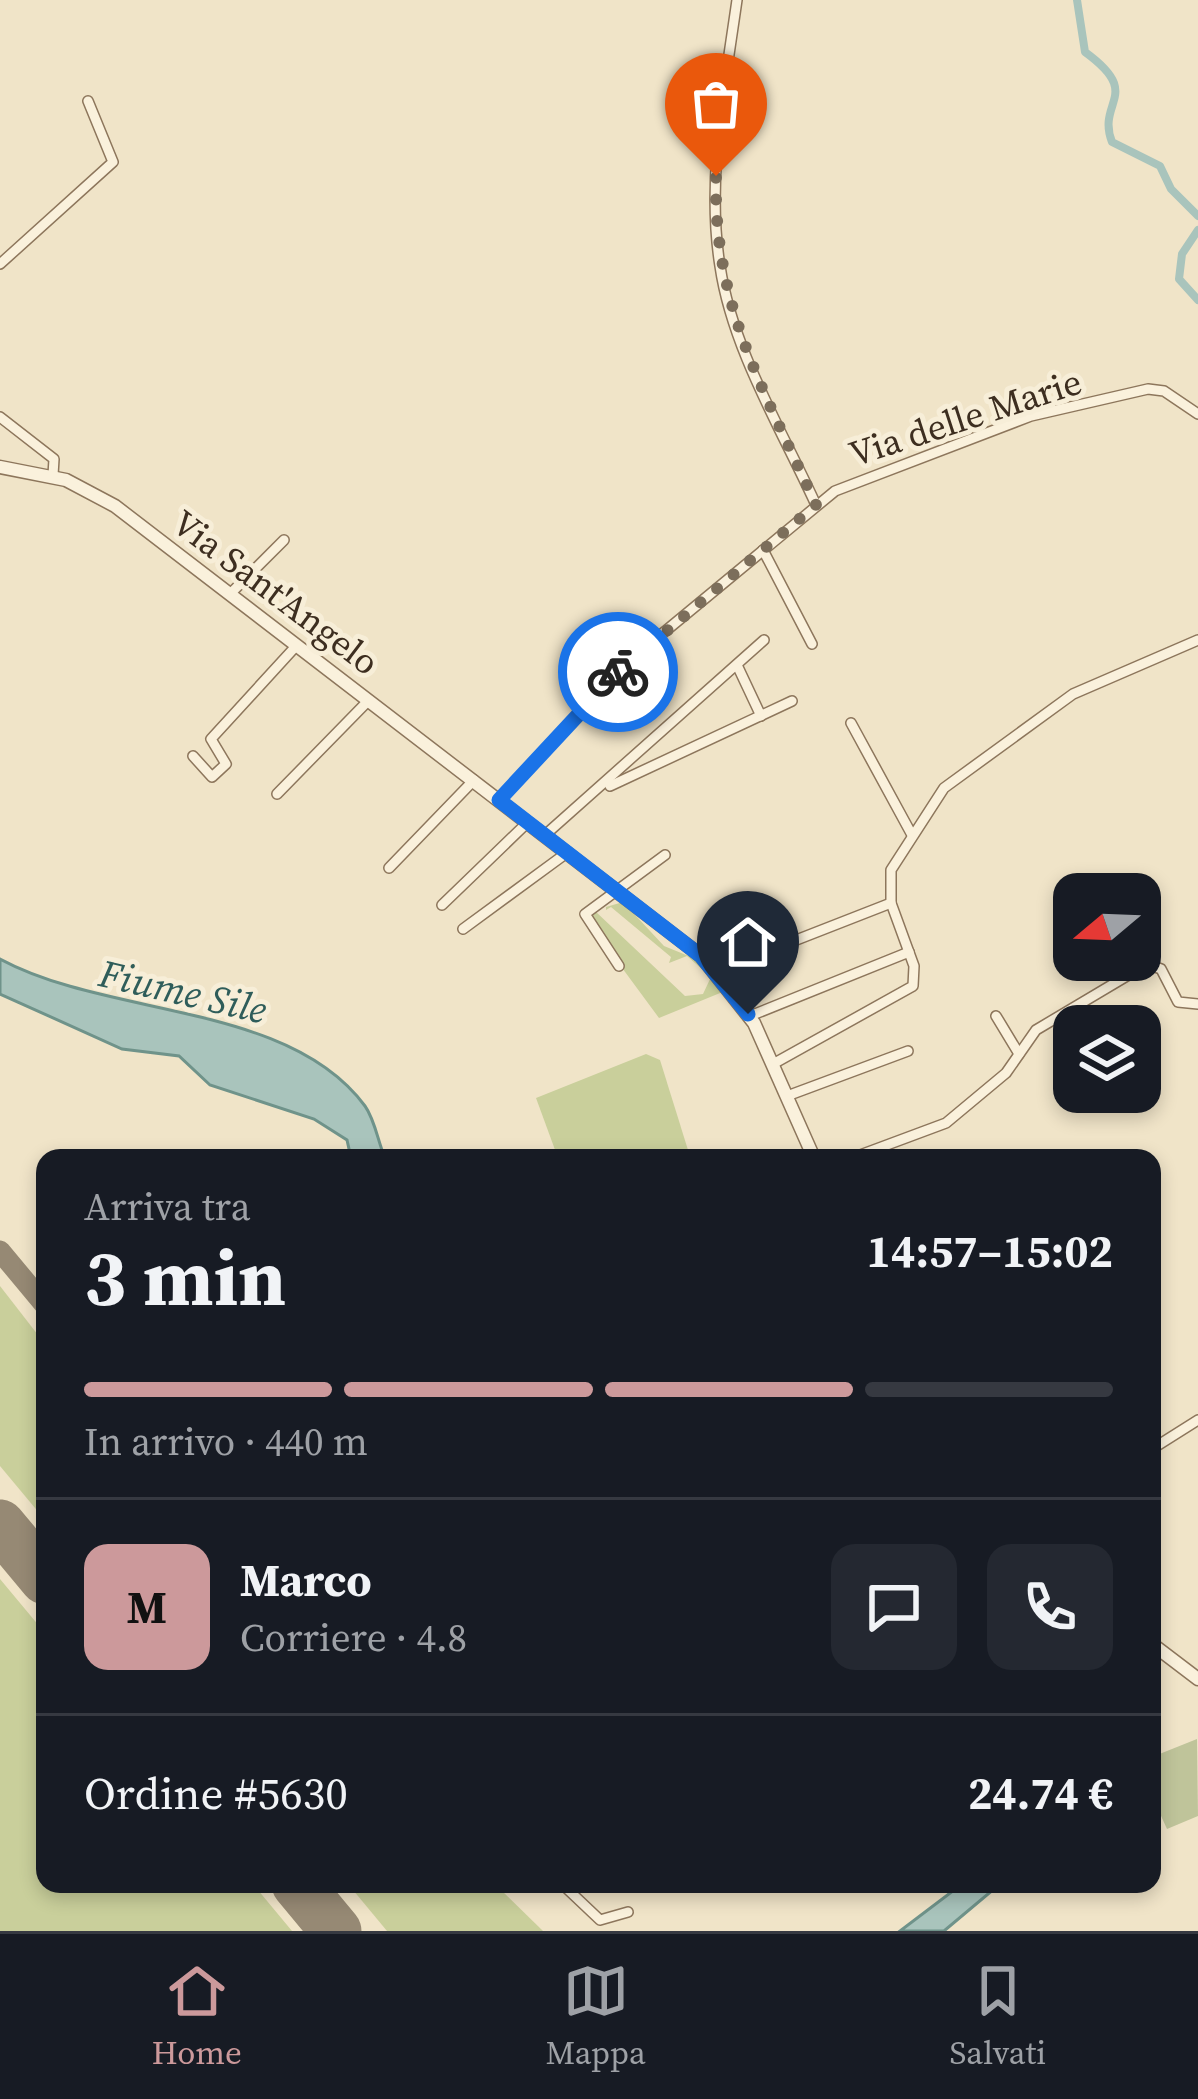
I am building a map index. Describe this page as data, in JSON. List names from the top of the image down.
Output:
{
  "streets": {
    "street": ["Via delle Marie", "Via Sant'Angelo"]
  },
  "crossings": [
    ["Via delle Marie", "Via Sant'Angelo"]
  ],
  "water": ["Fiume Sile"],
  "north": "left",
  "page": {
    "heading": ["3 min", "Arriva tra", "14:57–15:02"],
    "panel": [
      "Marco",
      "Corriere · 4.8",
      "Ordine #5630",
      "24.74 €"
    ],
    "bar": "In arrivo · 440 m",
    "round": "M",
    "tabs": ["Home", "Mappa", "Salvati"]
  }
}
